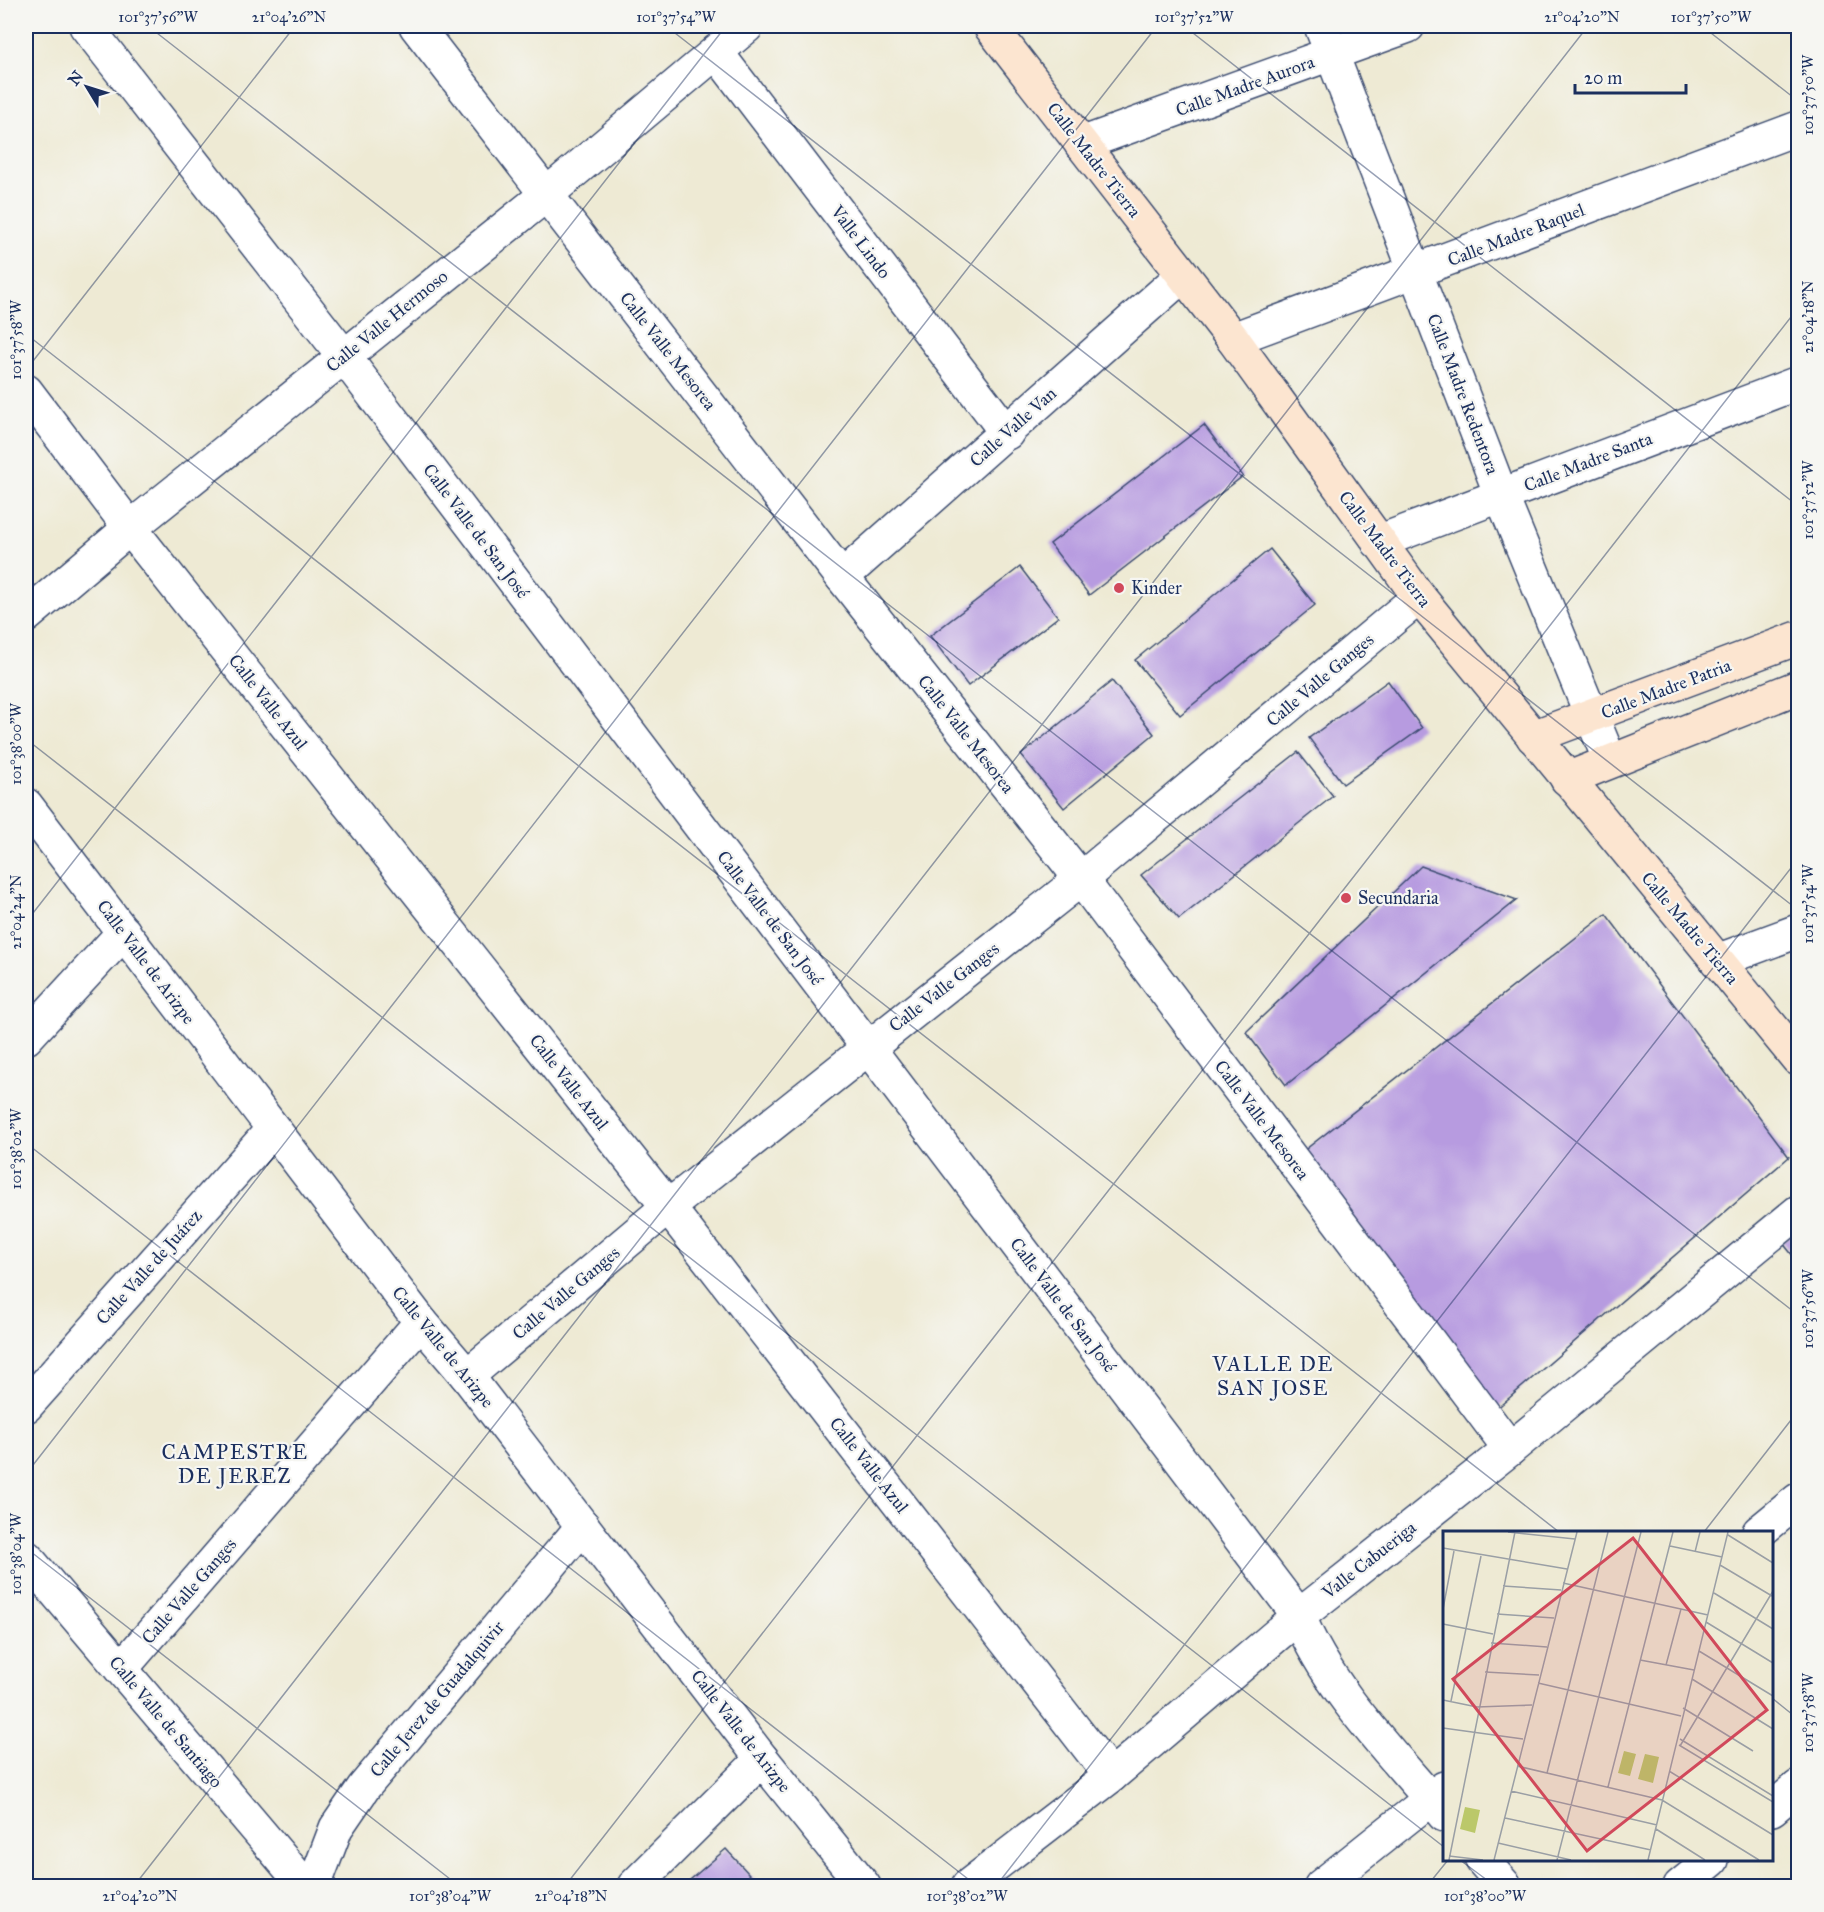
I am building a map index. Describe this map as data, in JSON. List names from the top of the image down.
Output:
{
  "streets": {
    "street": [
      "Calle Madre Aurora",
      "Calle Madre Tierra",
      "Calle Madre Raquel",
      "Valle Lindo",
      "Calle Valle Hermoso",
      "Calle Valle Mesorea",
      "Calle Madre Redentora",
      "Calle Valle Van",
      "Calle Madre Santa",
      "Calle Valle de San José",
      "Calle Valle Ganges",
      "Calle Madre Patria",
      "Calle Valle Azul",
      "Calle Valle de Arizpe",
      "Calle Valle de Juárez",
      "Valle Cabueriga",
      "Calle Jerez de Guadalquivir",
      "Calle Valle de Santiago"
    ]
  },
  "crossings": [
    ["Calle Madre Aurora", "Calle Madre Tierra"],
    ["Calle Madre Aurora", "Calle Madre Redentora"],
    ["Calle Madre Tierra", "Calle Madre Raquel"],
    ["Calle Madre Tierra", "Calle Valle Van"],
    ["Calle Madre Tierra", "Calle Madre Santa"],
    ["Calle Madre Tierra", "Calle Valle Ganges"],
    ["Calle Madre Tierra", "Calle Madre Patria"],
    ["Calle Madre Raquel", "Calle Madre Redentora"],
    ["Valle Lindo", "Calle Valle Hermoso"],
    ["Valle Lindo", "Calle Valle Van"],
    ["Calle Valle Hermoso", "Calle Valle Mesorea"],
    ["Calle Valle Hermoso", "Calle Valle de San José"],
    ["Calle Valle Hermoso", "Calle Valle Azul"],
    ["Calle Valle Mesorea", "Calle Valle Van"],
    ["Calle Valle Mesorea", "Calle Valle Ganges"],
    ["Calle Valle Mesorea", "Valle Cabueriga"],
    ["Calle Madre Redentora", "Calle Madre Santa"],
    ["Calle Madre Redentora", "Calle Madre Patria"],
    ["Calle Valle de San José", "Calle Valle Ganges"],
    ["Calle Valle de San José", "Valle Cabueriga"],
    ["Calle Valle Ganges", "Calle Valle Azul"],
    ["Calle Valle Ganges", "Calle Valle de Arizpe"],
    ["Calle Valle Ganges", "Calle Valle de Santiago"],
    ["Calle Valle Azul", "Valle Cabueriga"],
    ["Calle Valle de Arizpe", "Calle Valle de Juárez"],
    ["Calle Valle de Arizpe", "Calle Jerez de Guadalquivir"]
  ],
  "districts": ["VALLE DE SAN JOSE", "CAMPESTRE DE JEREZ"],
  "places": ["Kinder", "Secundaria"],
  "scale_bar": "20 m",
  "north": "top left",
  "coordinates": [
    "101°37'56\"W",
    "21°04'26\"N",
    "101°37'54\"W",
    "101°37'52\"W",
    "21°04'20\"N",
    "101°37'50\"W",
    "21°04'18\"N",
    "101°37'58\"W",
    "101°38'00\"W",
    "21°04'24\"N",
    "101°38'02\"W",
    "101°38'04\"W"
  ]
}
